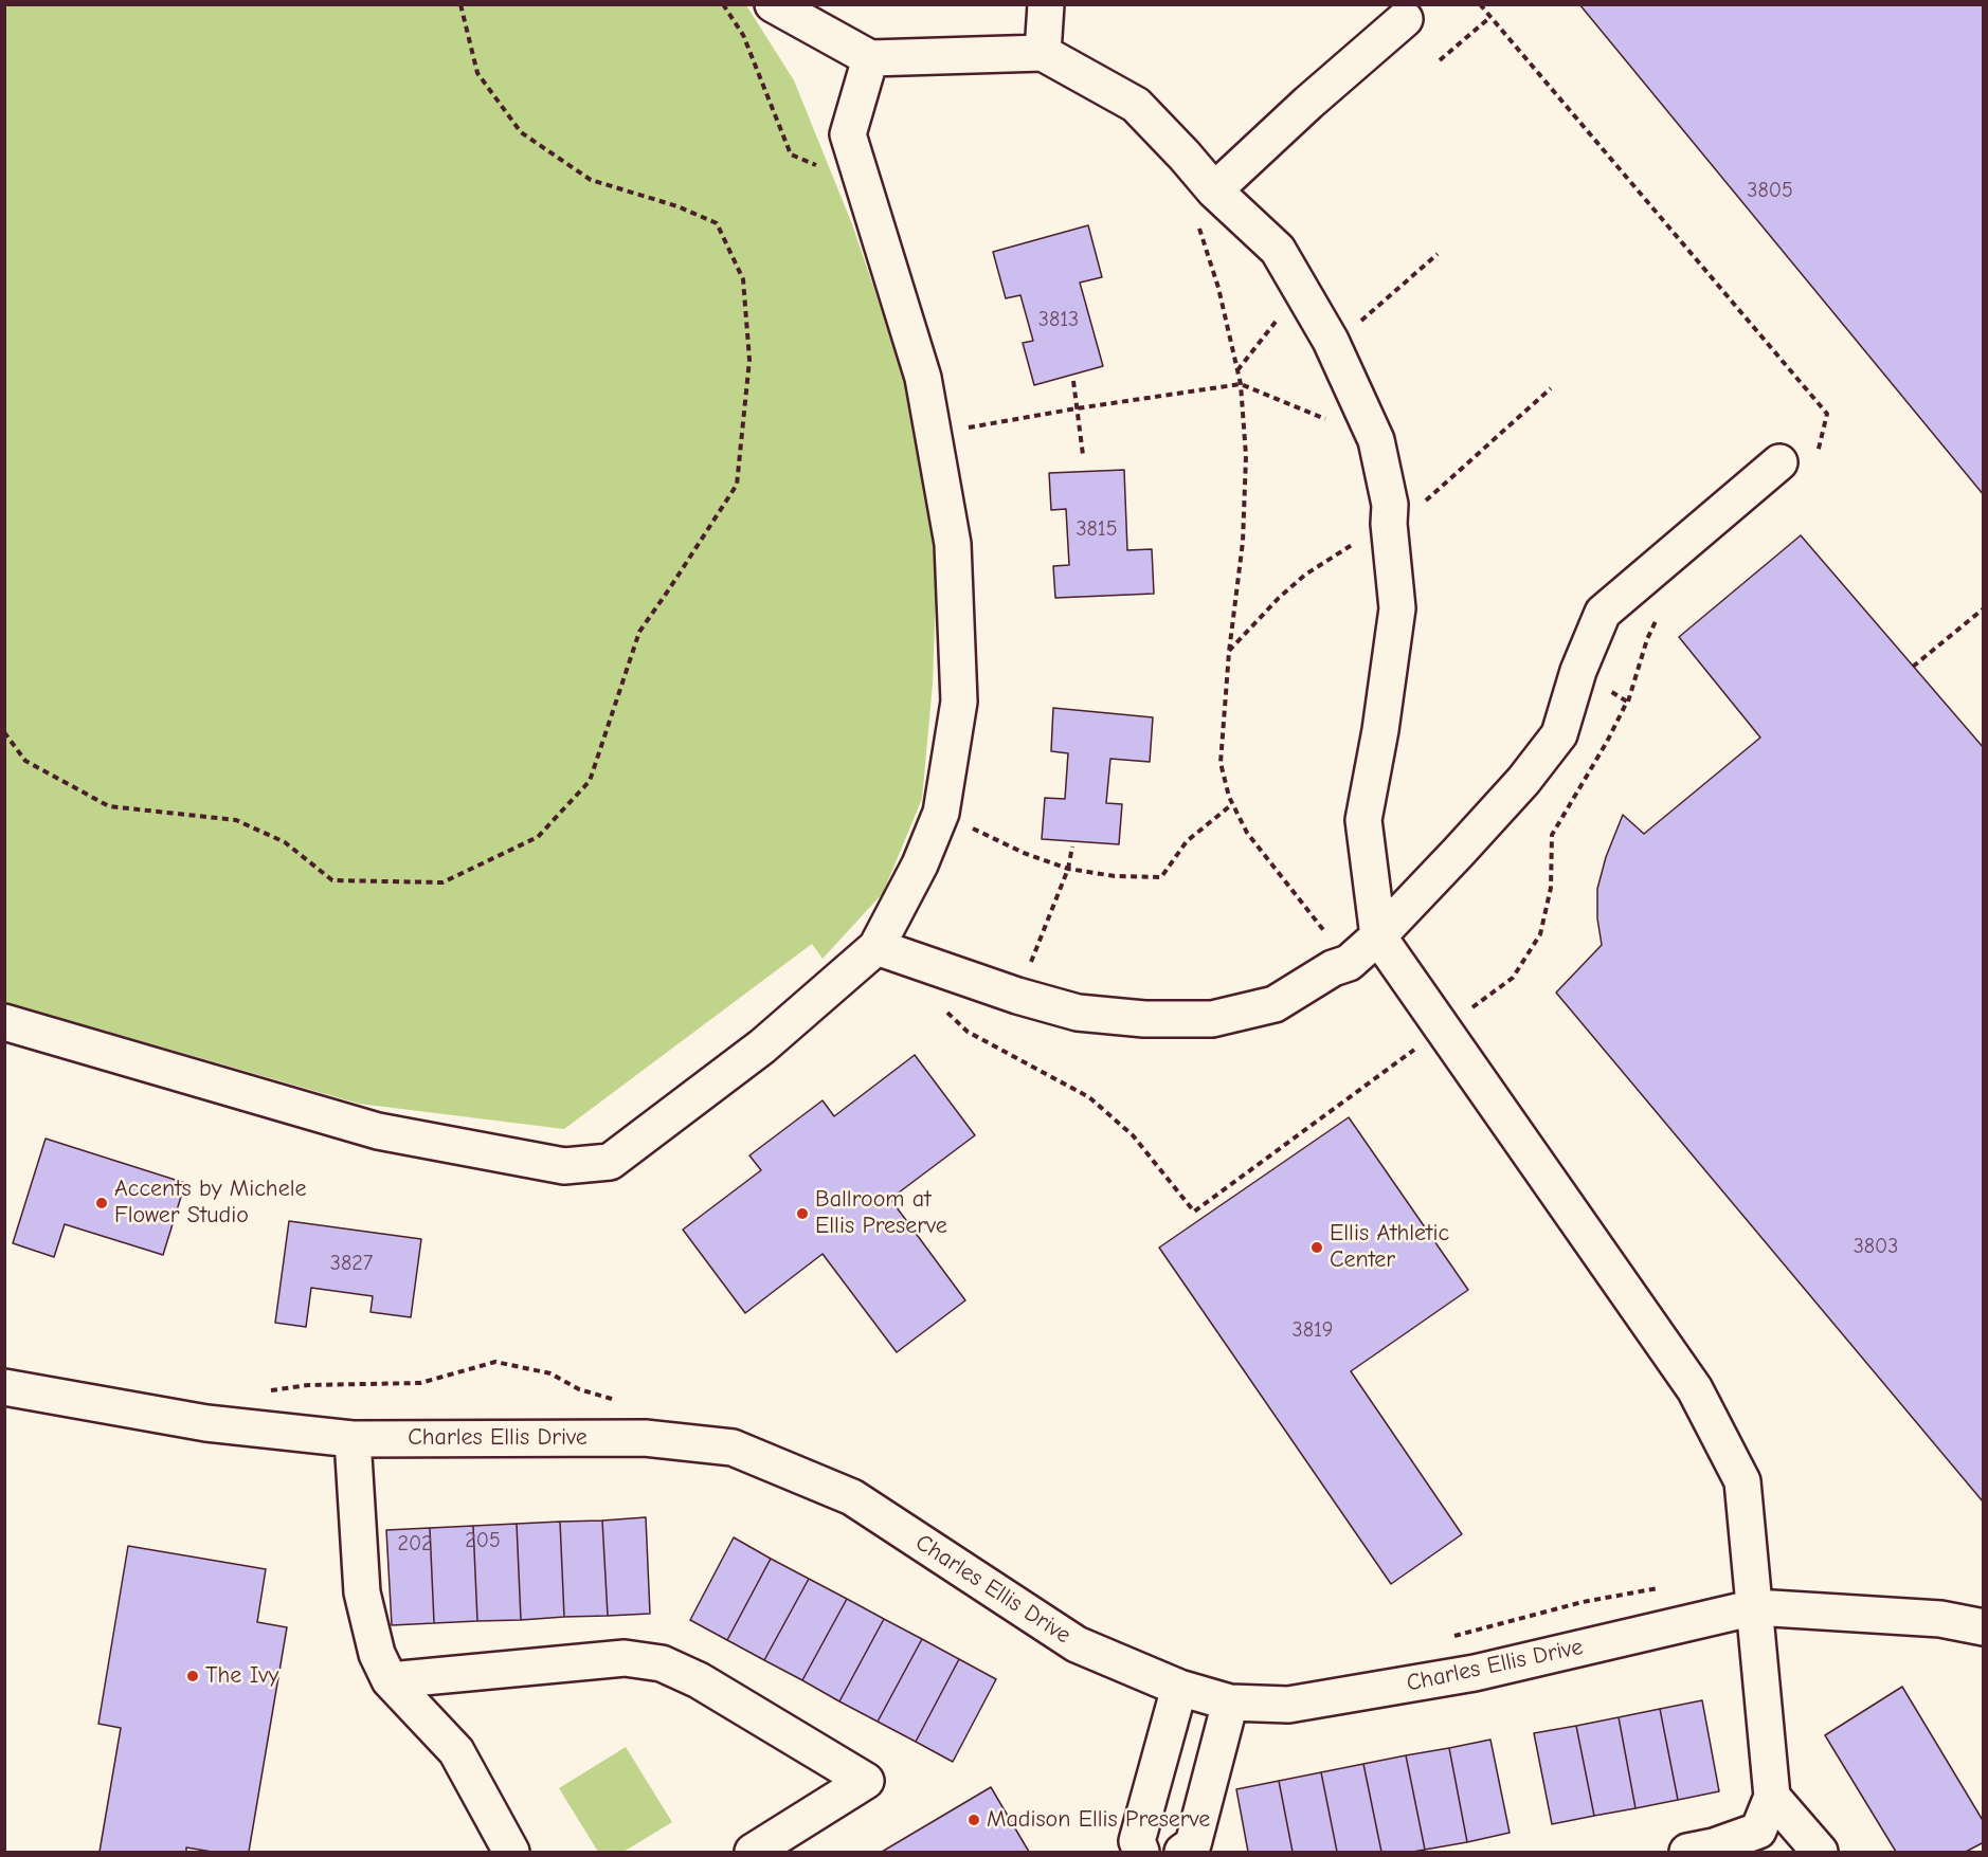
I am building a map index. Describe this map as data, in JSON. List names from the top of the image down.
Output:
{
  "streets": {
    "street": ["Charles Ellis Drive"]
  },
  "places": [
    "Accents by Michele Flower Studio",
    "Ballroom at Ellis Preserve",
    "Ellis Athletic Center",
    "The Ivy",
    "Madison Ellis Preserve"
  ],
  "house_numbers": [
    "3805",
    "3813",
    "3815",
    "3803",
    "3827",
    "3819",
    "205",
    "202"
  ]
}
